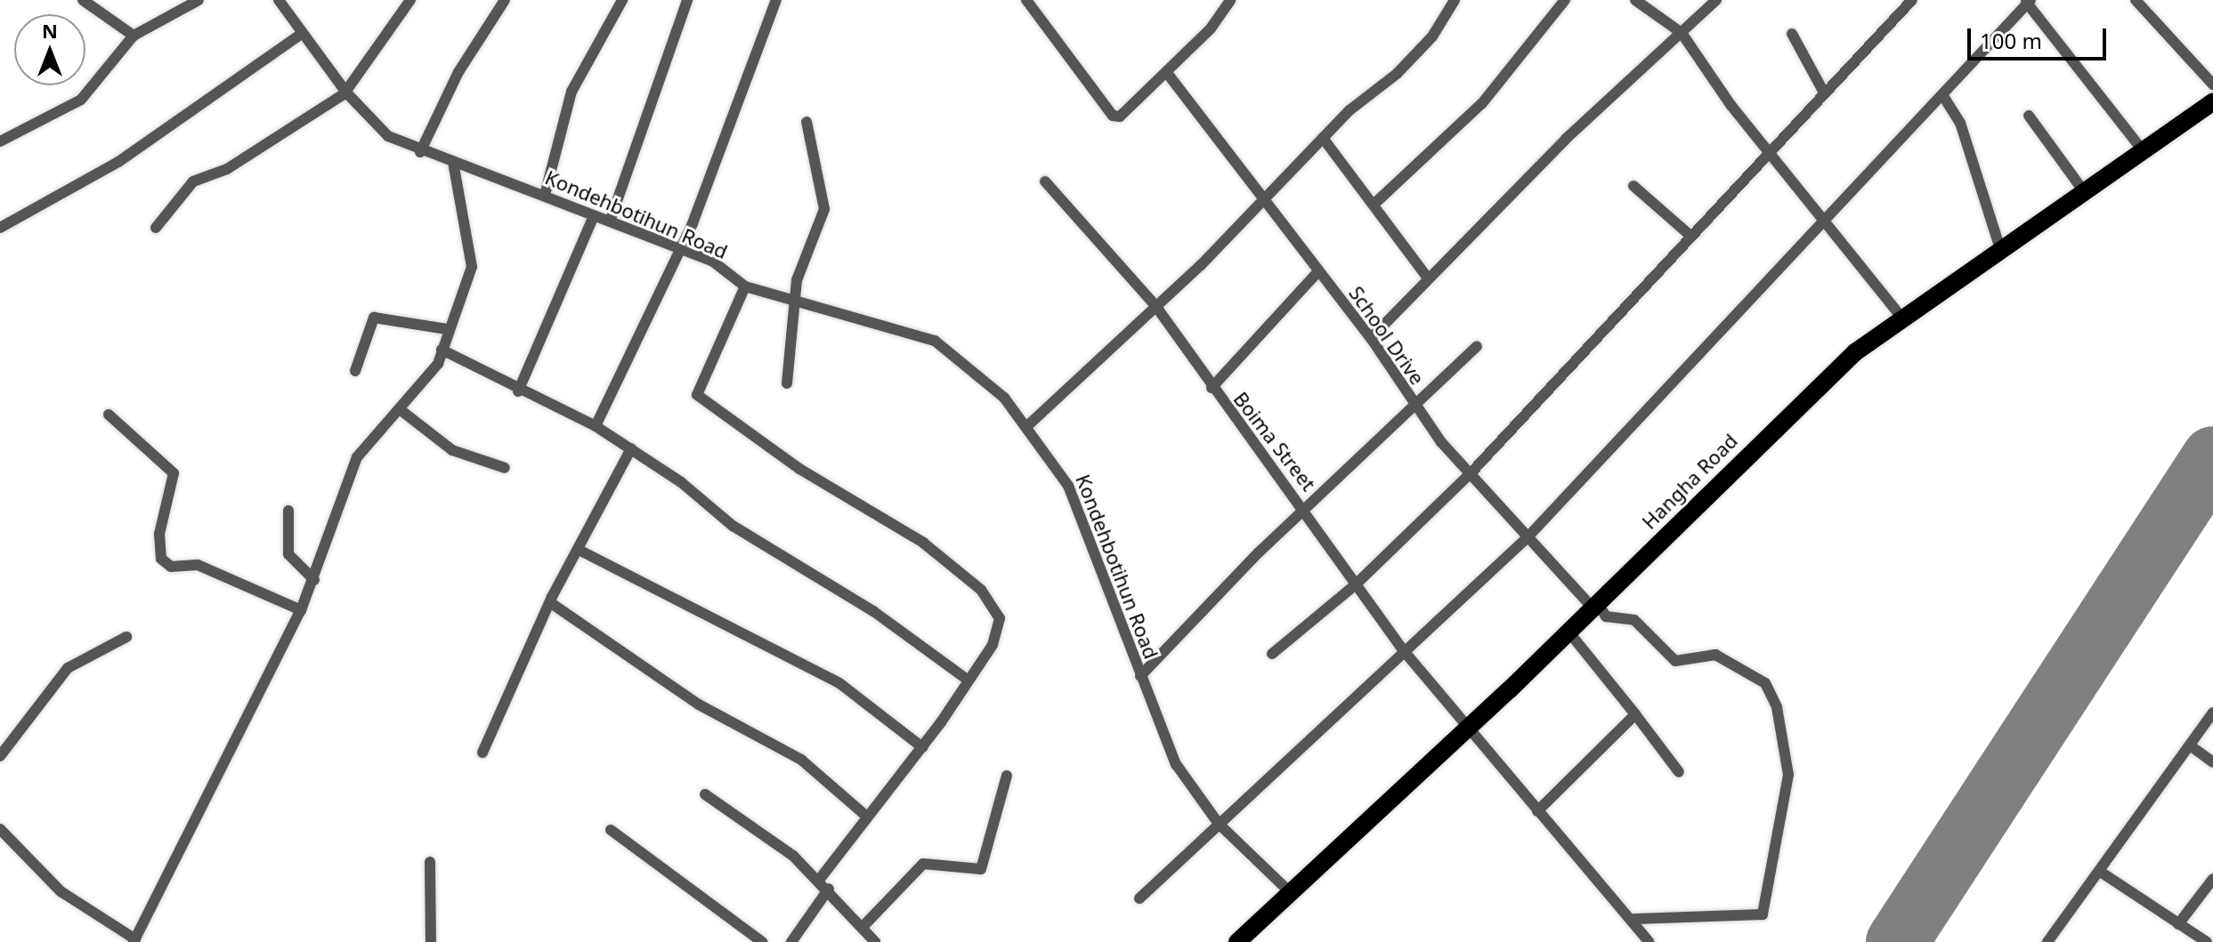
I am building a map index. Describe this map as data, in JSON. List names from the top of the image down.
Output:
{
  "streets": {
    "highway": ["Hangha Road"],
    "street": ["Kondehbotihun Road", "School Drive", "Boima Street"]
  },
  "crossings": [
    ["Kondehbotihun Road", "Hangha Road"],
    ["School Drive", "Boima Street"],
    ["School Drive", "Hangha Road"],
    ["Boima Street", "Hangha Road"]
  ],
  "scale_bar": "100 m",
  "north": "top"
}
